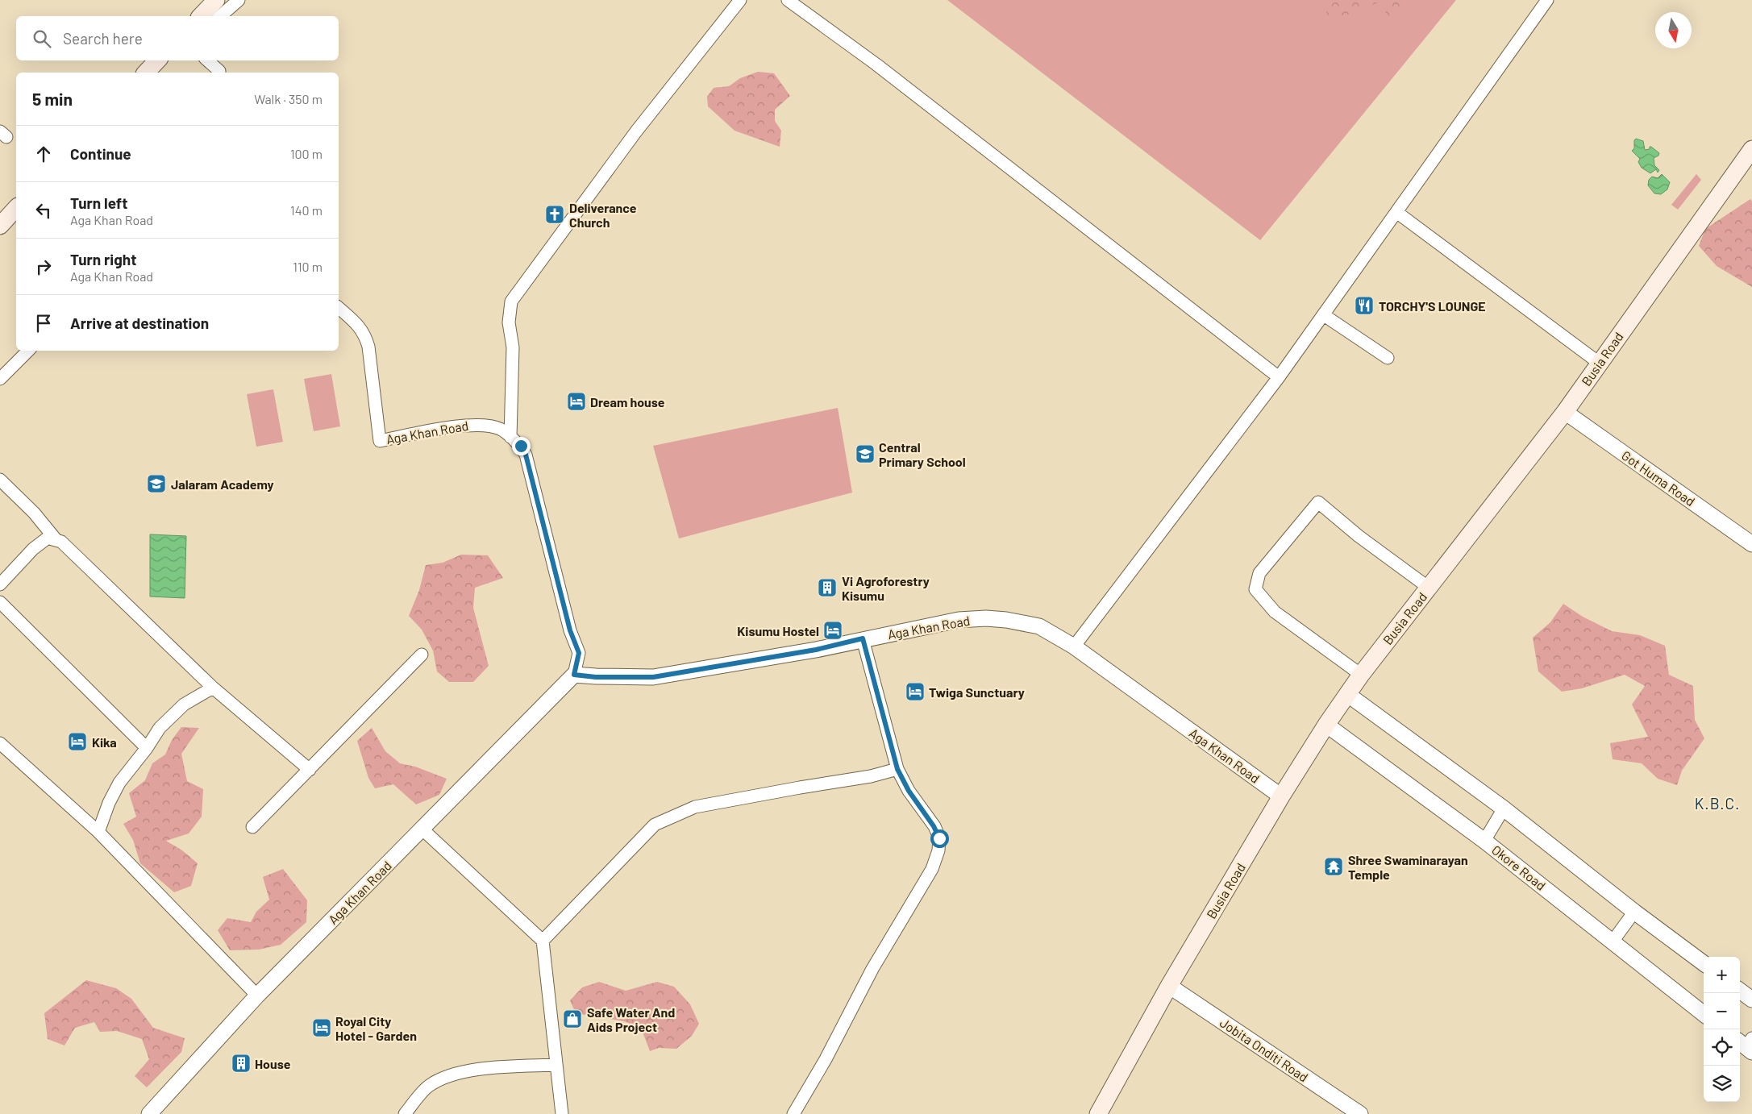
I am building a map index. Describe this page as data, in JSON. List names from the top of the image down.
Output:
{
  "streets": {
    "main road": ["Busia Road"],
    "street": [
      "Aga Khan Road",
      "Got Huma Road",
      "Okore Road",
      "Jobita Onditi Road"
    ]
  },
  "crossings": [
    ["Busia Road", "Aga Khan Road"],
    ["Busia Road", "Got Huma Road"],
    ["Busia Road", "Okore Road"],
    ["Busia Road", "Jobita Onditi Road"]
  ],
  "districts": ["K.B.C."],
  "places": {
    "church": ["Deliverance Church"],
    "restaurant": ["TORCHY'S LOUNGE"],
    "hotel": [
      "Dream house",
      "Kisumu Hostel",
      "Twiga Sunctuary",
      "Kika",
      "Royal City Hotel - Garden"
    ],
    "school or university": ["Central Primary School", "Jalaram Academy"],
    "building": ["Vi Agroforestry Kisumu", "House"],
    "temple": ["Shree Swaminarayan Temple"],
    "shop": ["Safe Water And Aids Project"]
  },
  "north": "bottom",
  "page": {
    "search": "Search here",
    "heading": ["5 min", "Walk · 350 m"],
    "list": [
      ["Continue", "100 m"],
      ["Turn left", "Aga Khan Road", "140 m"],
      ["Turn right", "Aga Khan Road", "110 m"],
      "Arrive at destination"
    ],
    "map_buttons": ["+", "−"]
  }
}
